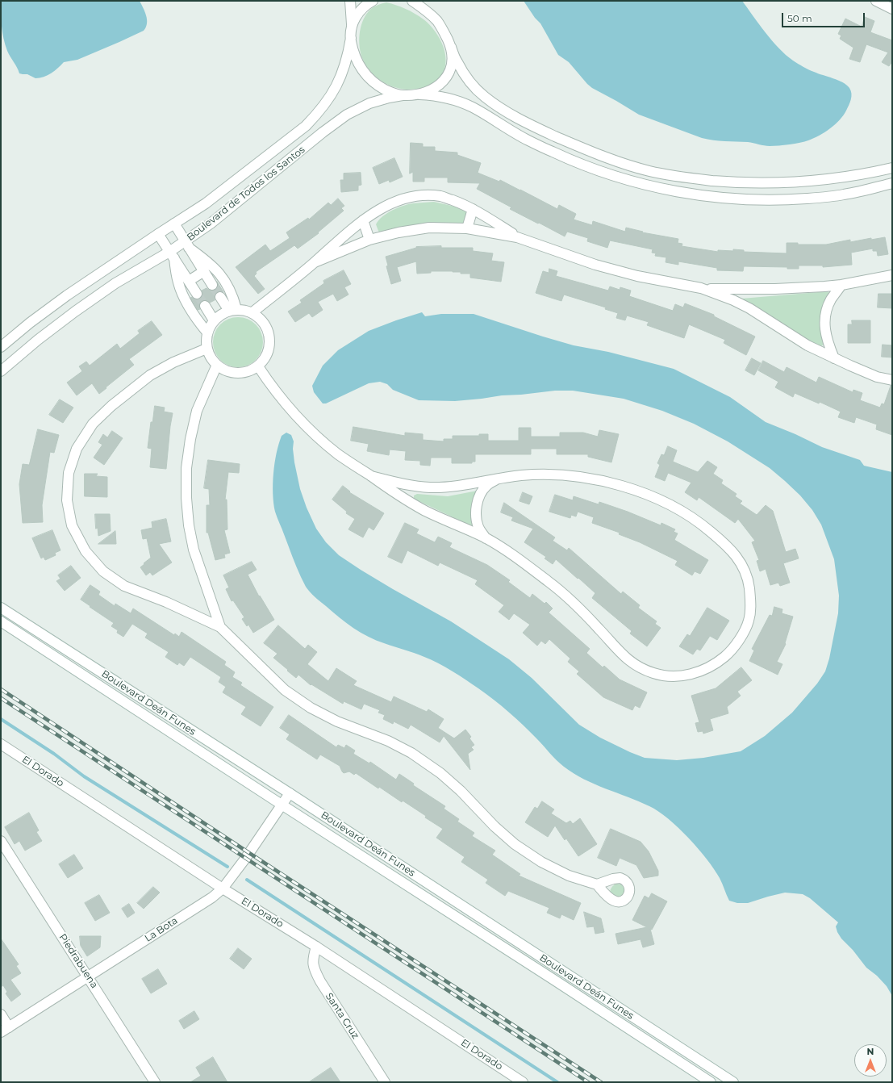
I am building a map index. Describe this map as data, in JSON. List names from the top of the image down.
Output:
{
  "streets": {
    "street": [
      "Boulevard de Todos los Santos",
      "Boulevard Deán Funes",
      "El Dorado",
      "La Bota",
      "Piedrabuena",
      "Santa Cruz"
    ]
  },
  "crossings": [
    ["Boulevard Deán Funes", "La Bota"],
    ["El Dorado", "La Bota"],
    ["El Dorado", "Santa Cruz"],
    ["La Bota", "Piedrabuena"]
  ],
  "scale_bar": "50 m",
  "north": "top"
}
